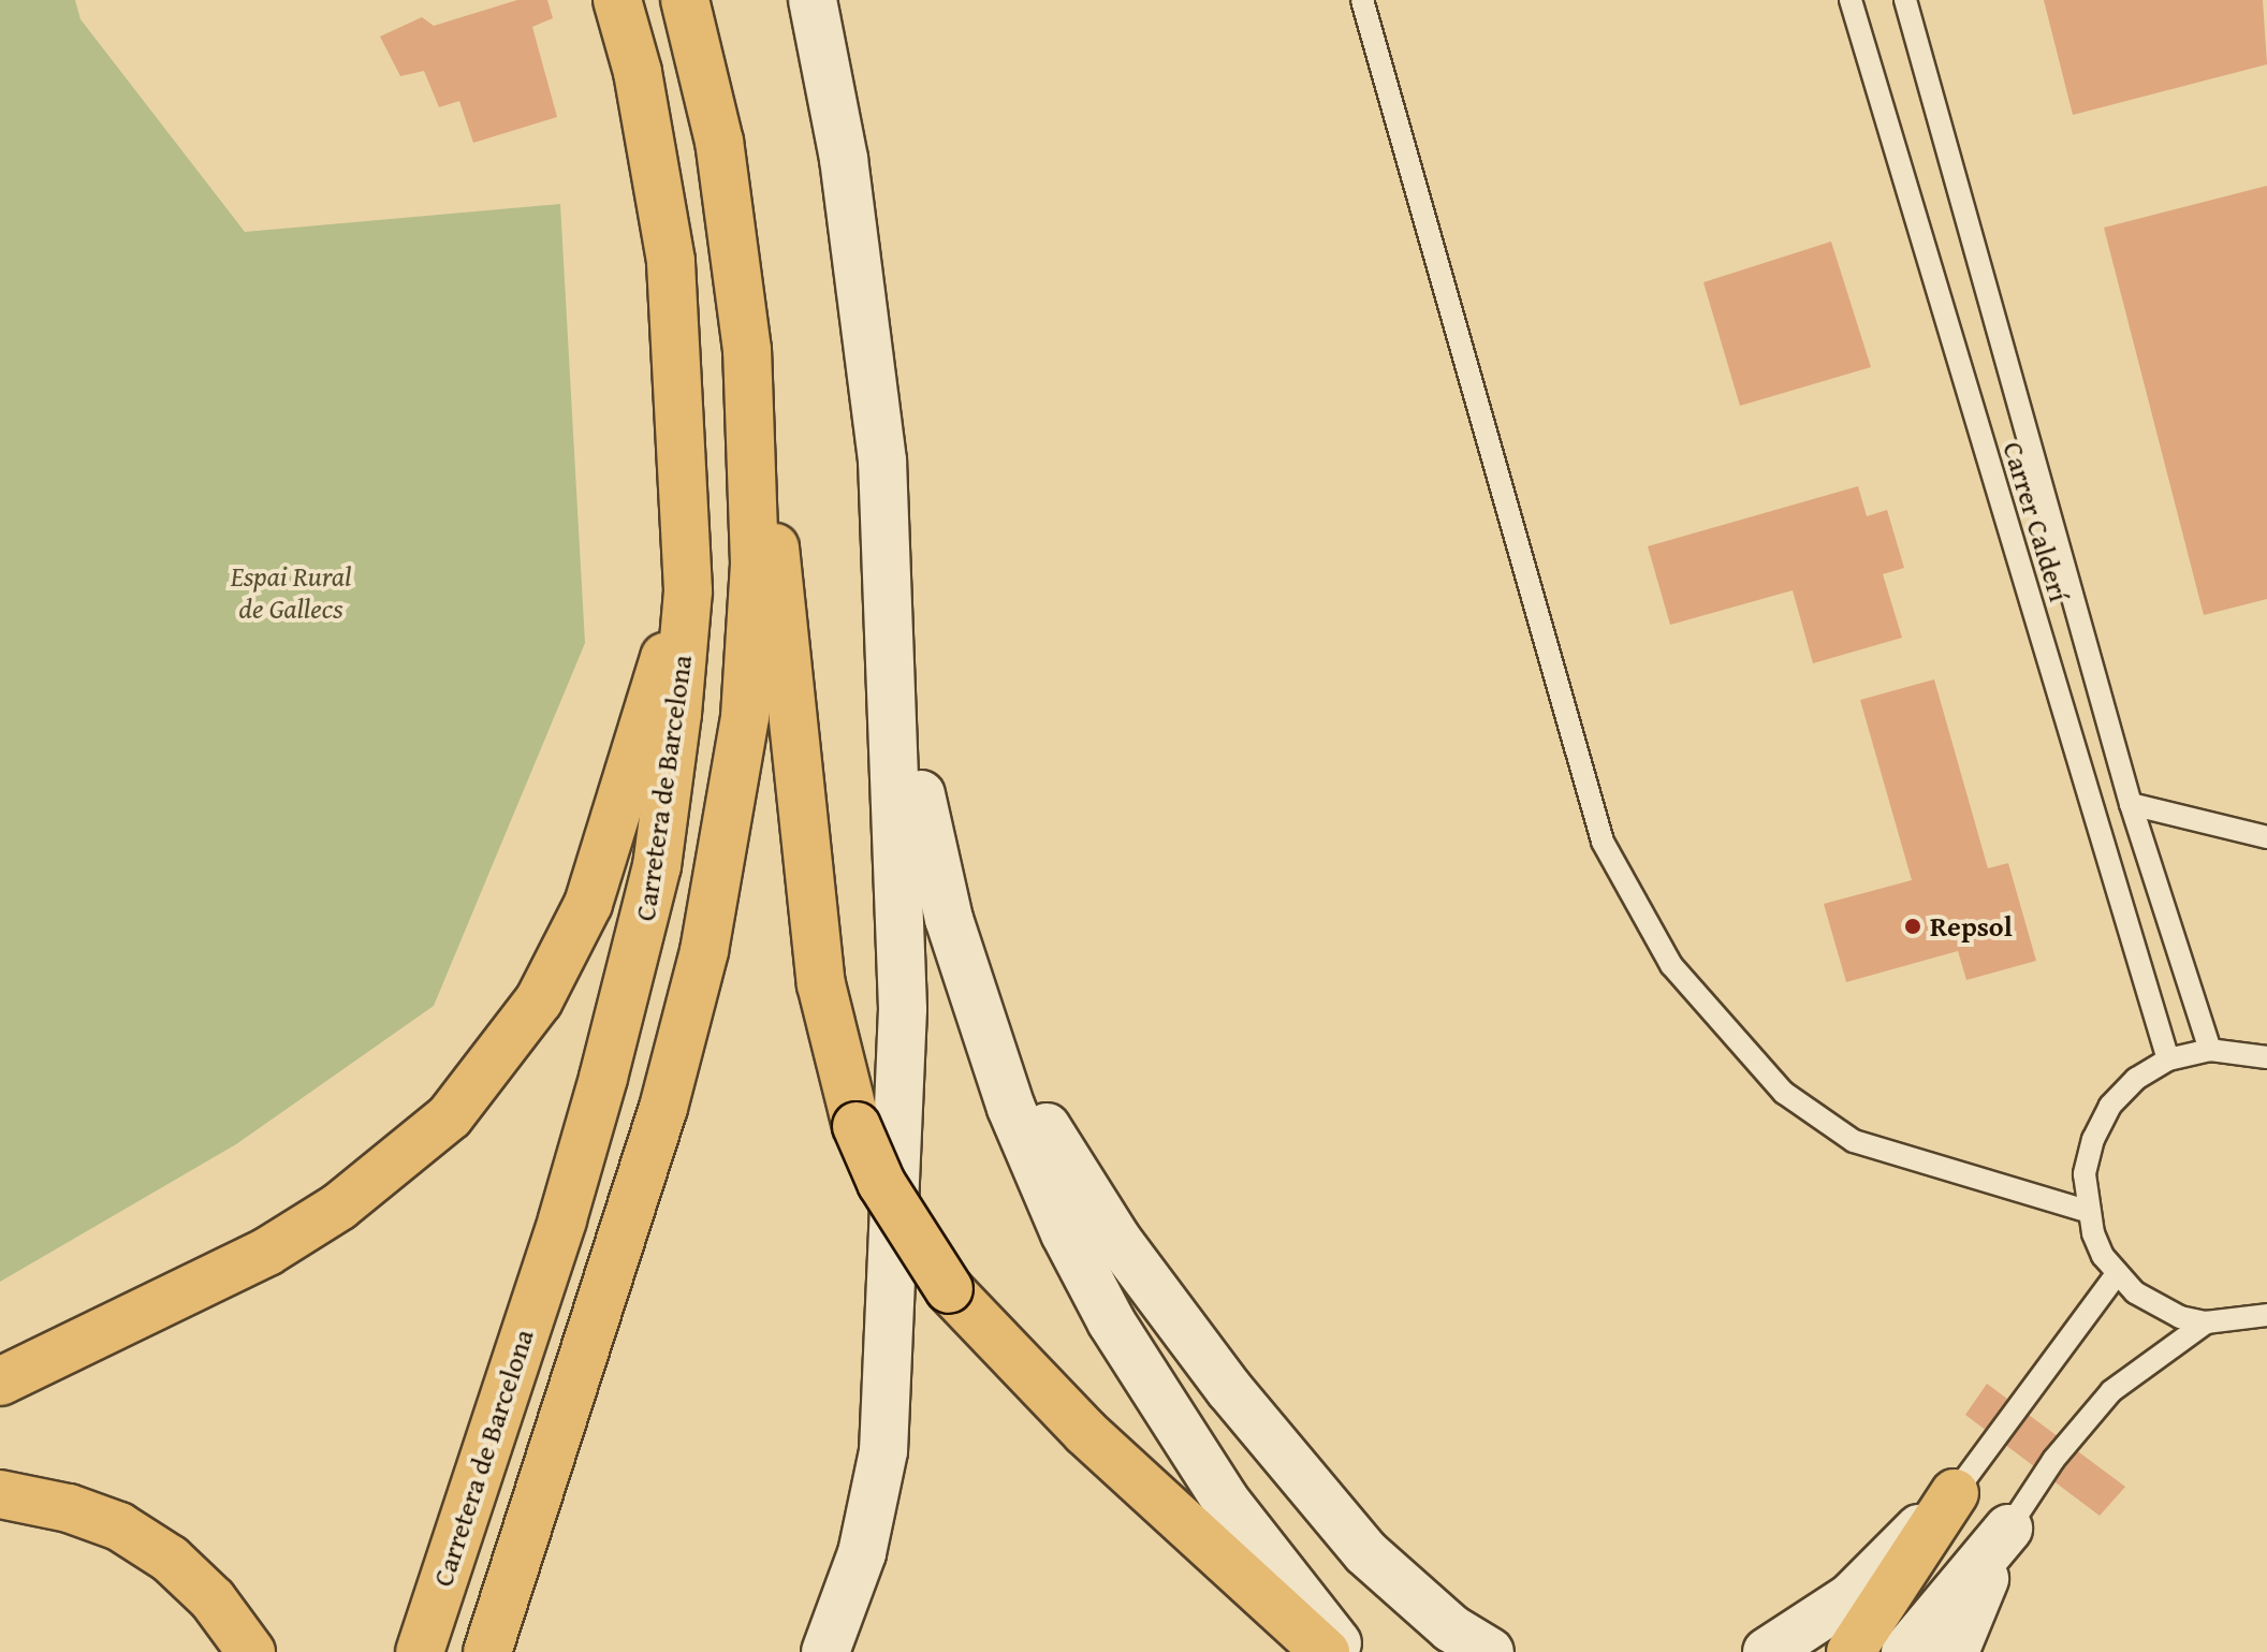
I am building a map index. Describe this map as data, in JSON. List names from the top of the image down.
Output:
{
  "streets": {
    "highway": ["Carretera de Barcelona"],
    "lane": ["Carrer Calderí"]
  },
  "parks": ["Espai Rural de Gallecs"],
  "places": ["Repsol"]
}
